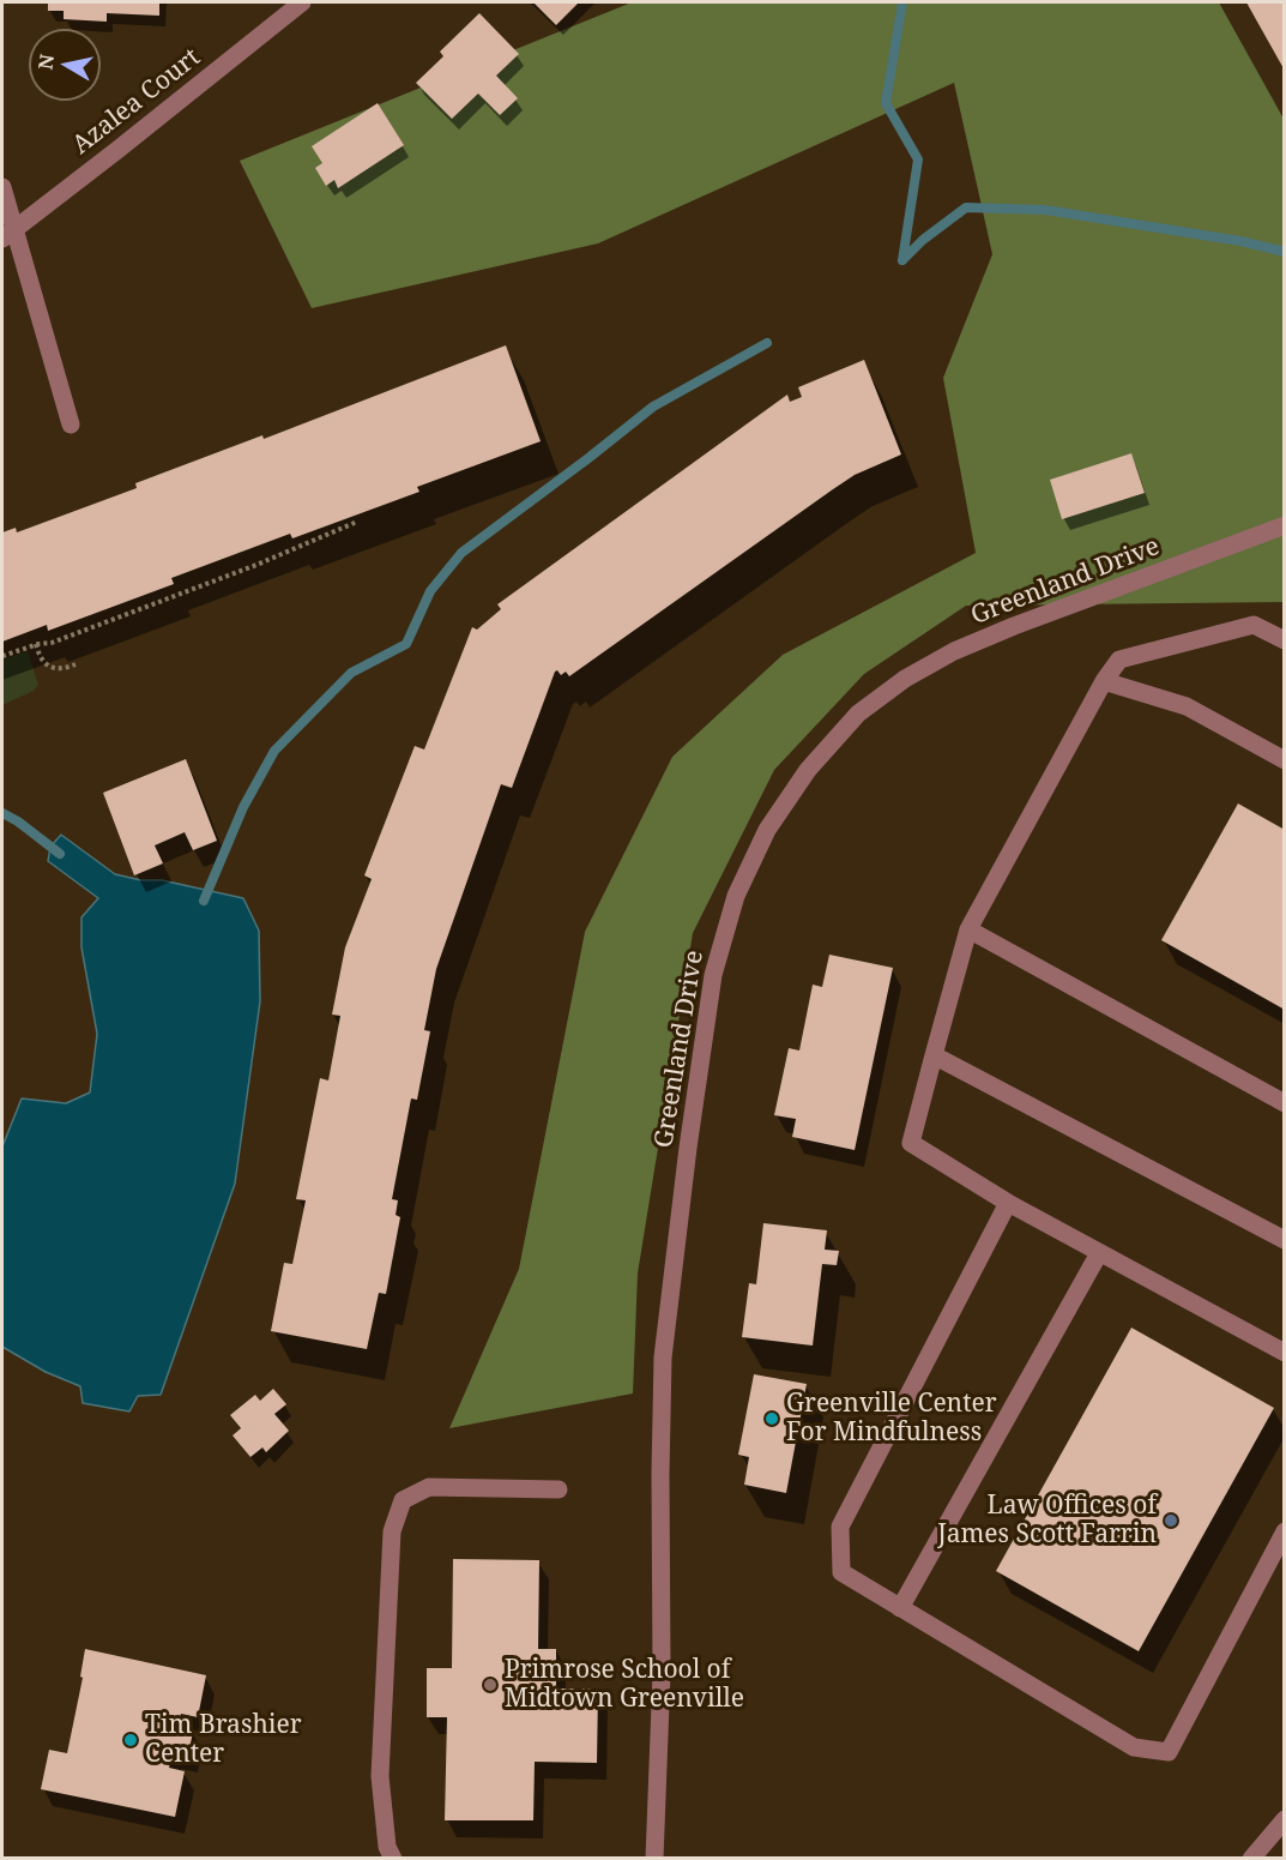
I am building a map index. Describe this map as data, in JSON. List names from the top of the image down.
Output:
{
  "streets": {
    "street": ["Azalea Court", "Greenland Drive"]
  },
  "places": [
    "Greenville Center For Mindfulness",
    "Law Offices of James Scott Farrin",
    "Primrose School of Midtown Greenville",
    "Tim Brashier Center"
  ],
  "north": "left"
}
